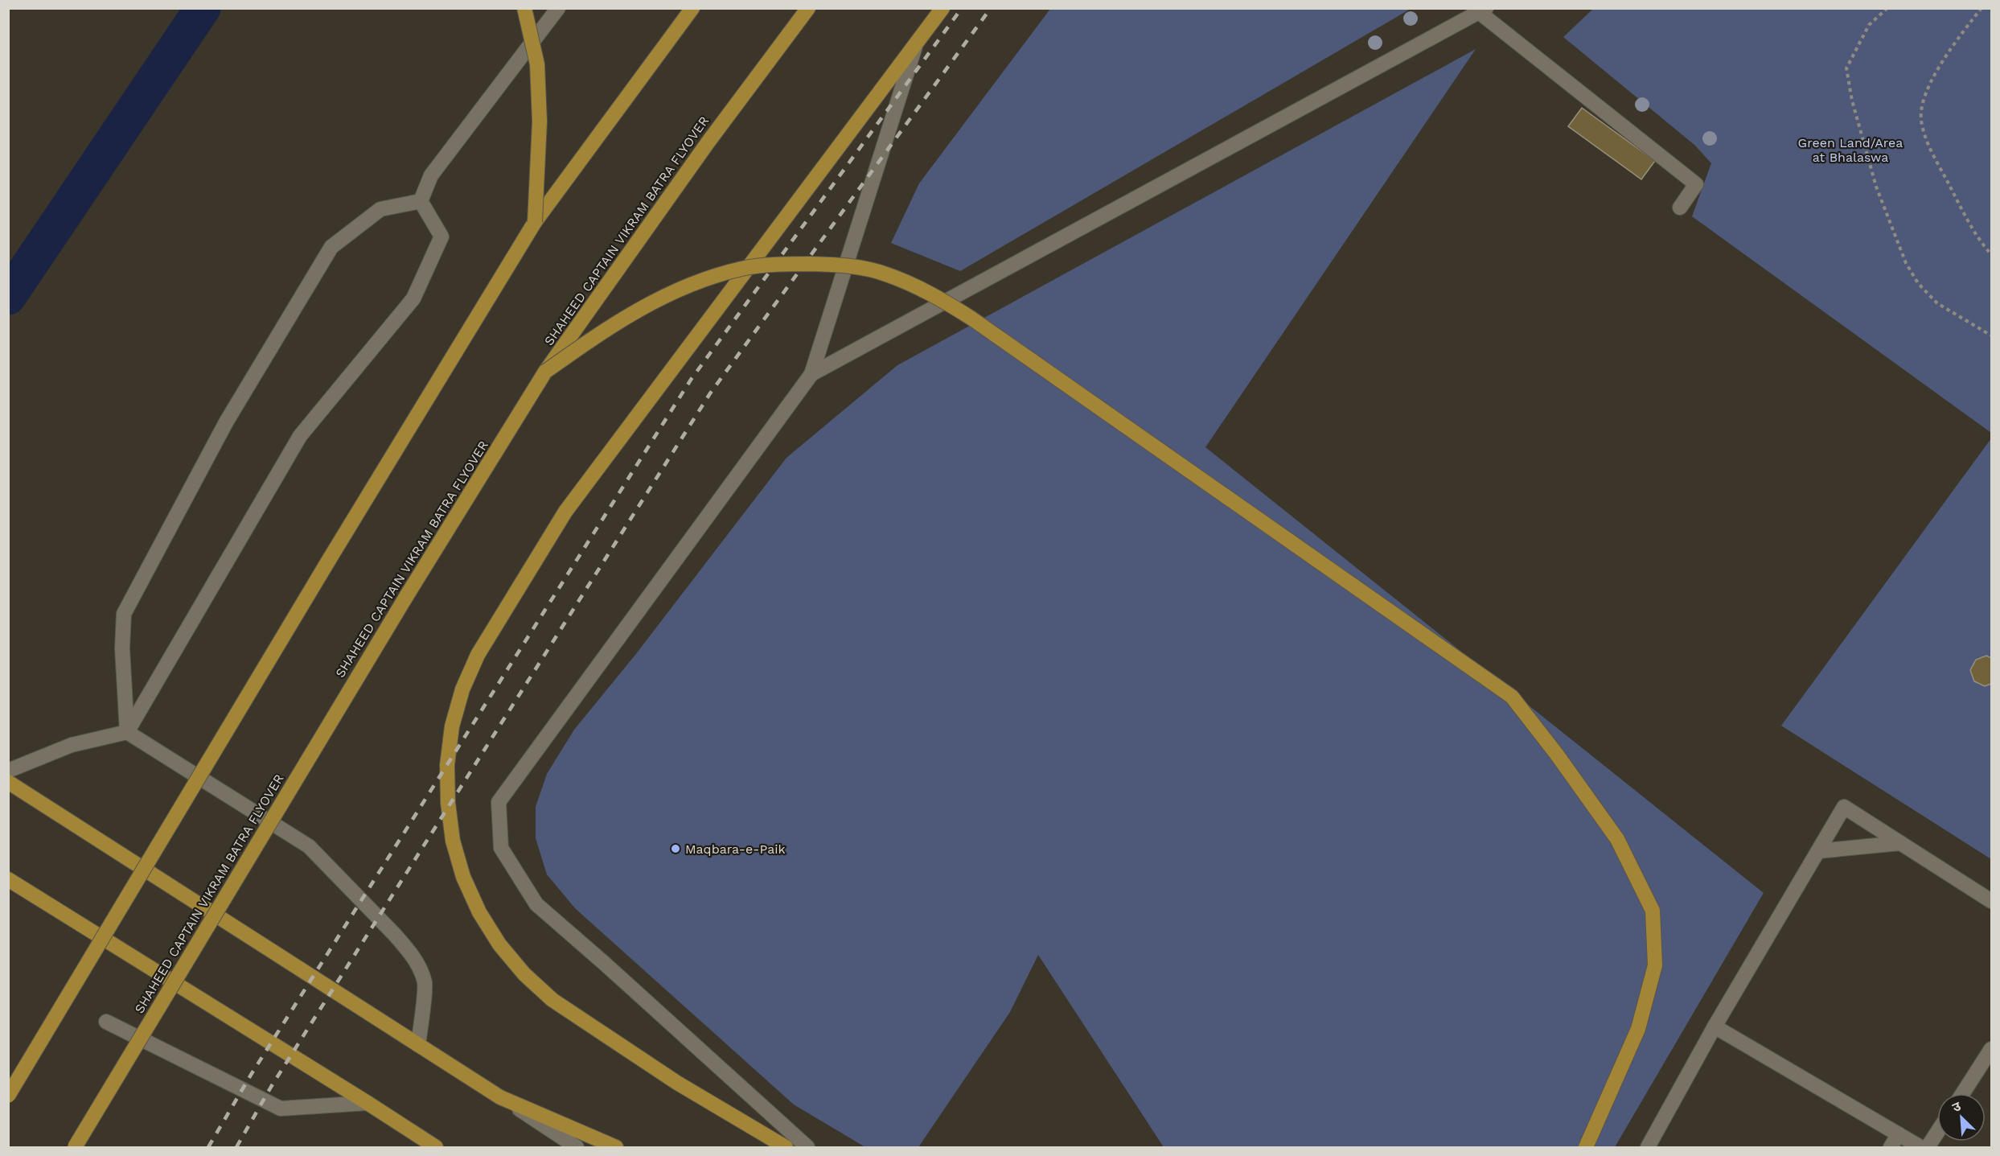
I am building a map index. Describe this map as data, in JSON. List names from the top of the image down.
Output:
{
  "streets": {
    "highway": ["SHAHEED CAPTAIN VIKRAM BATRA FLYOVER"]
  },
  "parks": ["Green Land/Area at Bhalaswa"],
  "places": ["Maqbara-e-Paik"],
  "north": "top left"
}
